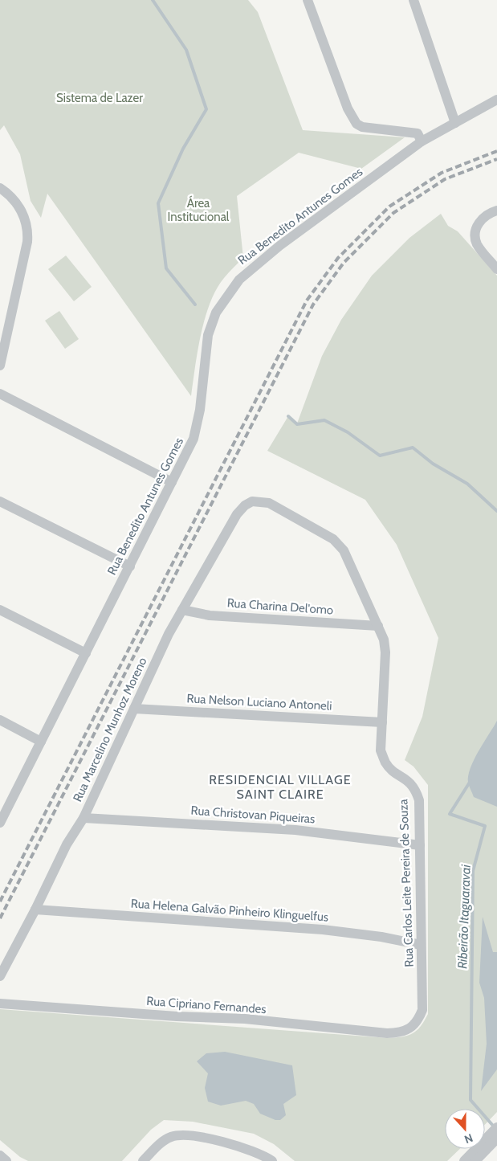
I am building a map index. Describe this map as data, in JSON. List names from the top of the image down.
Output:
{
  "streets": {
    "street": [
      "Rua Benedito Antunes Gomes",
      "Rua Charina Del'omo",
      "Rua Nelson Luciano Antoneli",
      "Rua Marcelino Munhoz Moreno",
      "Rua Christovan Piqueiras",
      "Rua Carlos Leite Pereira de Souza",
      "Rua Helena Galvão Pinheiro Klinguelfus",
      "Rua Cipriano Fernandes"
    ]
  },
  "crossings": [
    ["Rua Charina Del'omo", "Rua Marcelino Munhoz Moreno"],
    ["Rua Charina Del'omo", "Rua Carlos Leite Pereira de Souza"],
    ["Rua Nelson Luciano Antoneli", "Rua Marcelino Munhoz Moreno"],
    ["Rua Nelson Luciano Antoneli", "Rua Carlos Leite Pereira de Souza"],
    ["Rua Marcelino Munhoz Moreno", "Rua Christovan Piqueiras"],
    ["Rua Marcelino Munhoz Moreno", "Rua Carlos Leite Pereira de Souza"],
    ["Rua Marcelino Munhoz Moreno", "Rua Helena Galvão Pinheiro Klinguelfus"],
    ["Rua Christovan Piqueiras", "Rua Carlos Leite Pereira de Souza"],
    ["Rua Carlos Leite Pereira de Souza", "Rua Helena Galvão Pinheiro Klinguelfus"],
    ["Rua Carlos Leite Pereira de Souza", "Rua Cipriano Fernandes"]
  ],
  "districts": ["RESIDENCIAL VILLAGE SAINT CLAIRE"],
  "water": ["Ribeirão Itaguaravai"],
  "parks": ["Sistema de Lazer", "Área Institucional"],
  "north": "bottom"
}
